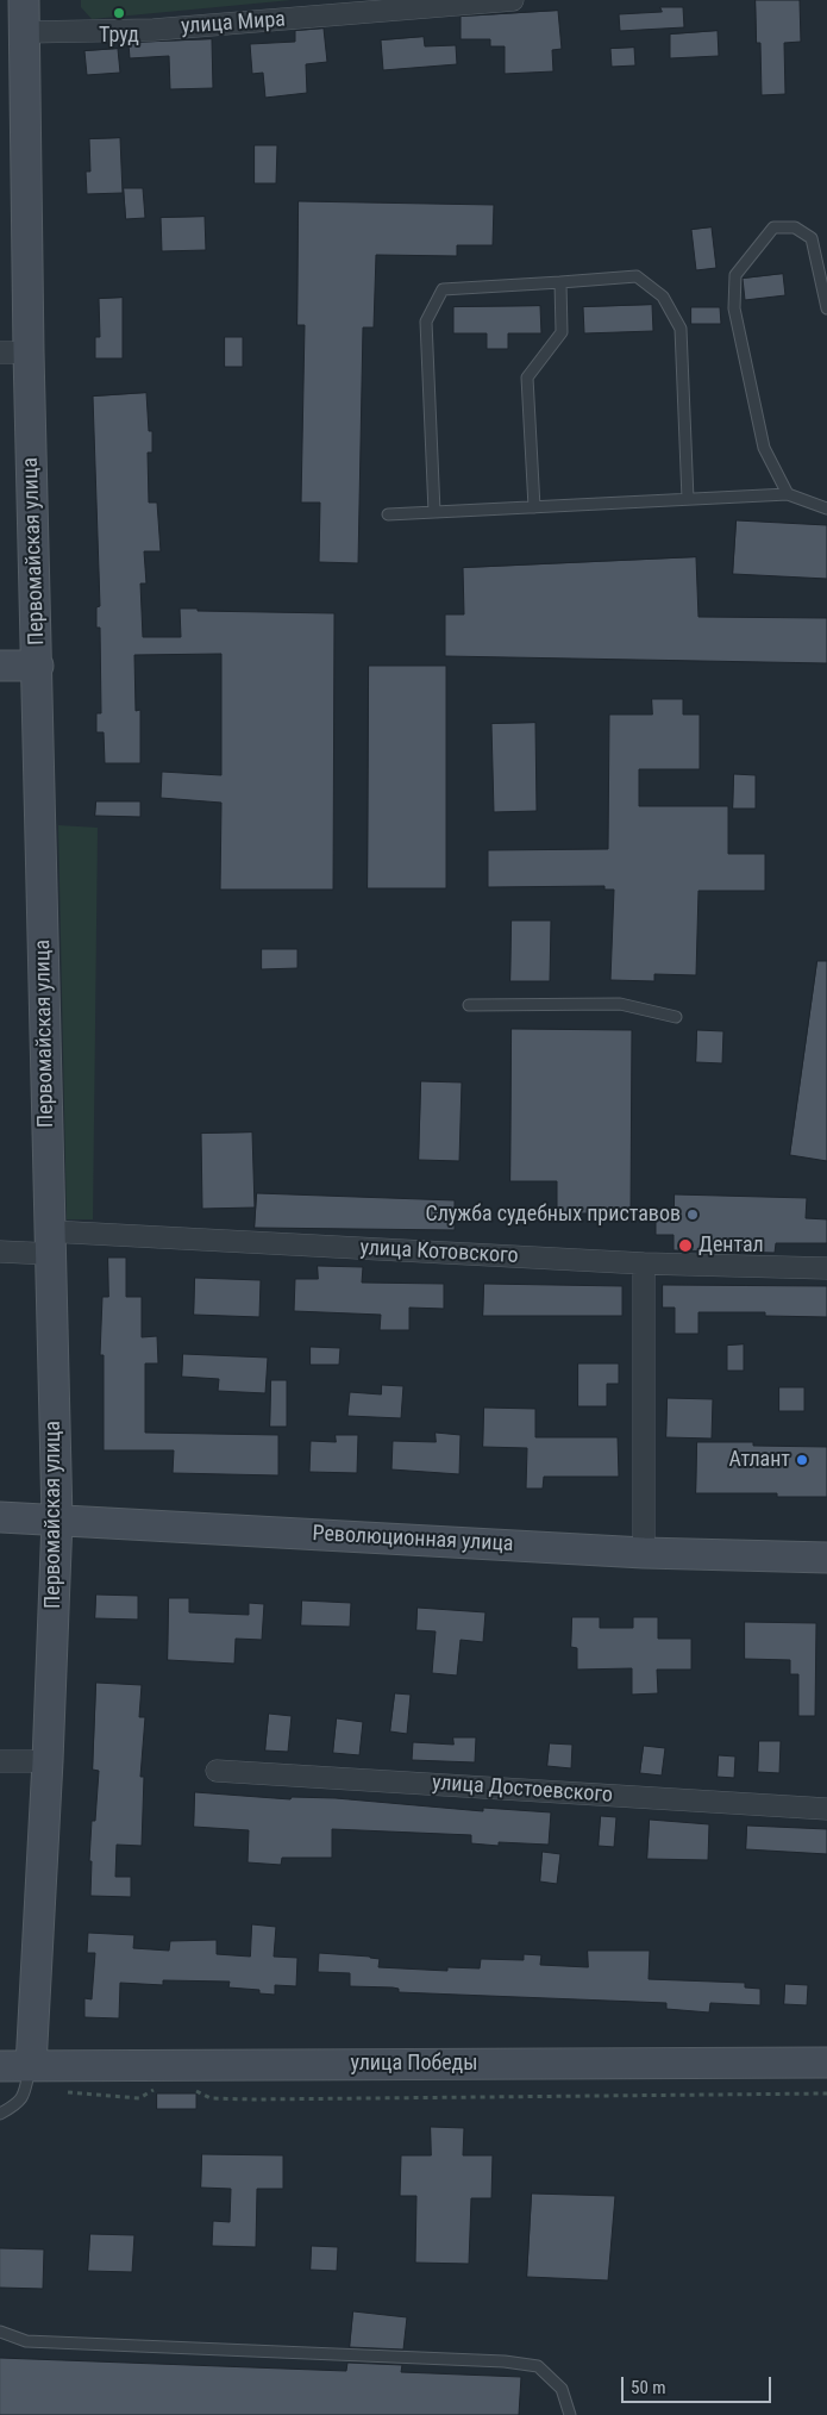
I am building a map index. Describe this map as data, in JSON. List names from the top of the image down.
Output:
{
  "streets": {
    "street": [
      "улица Мира",
      "Первомайская улица",
      "улица Котовского",
      "Революционная улица",
      "улица Достоевского",
      "улица Победы"
    ]
  },
  "crossings": [
    ["улица Мира", "Первомайская улица"],
    ["Первомайская улица", "улица Котовского"],
    ["Первомайская улица", "Революционная улица"],
    ["Первомайская улица", "улица Победы"]
  ],
  "places": [
    "Труд",
    "Служба судебных приставов",
    "Дентал",
    "Атлант"
  ],
  "scale_bar": "50 m"
}
